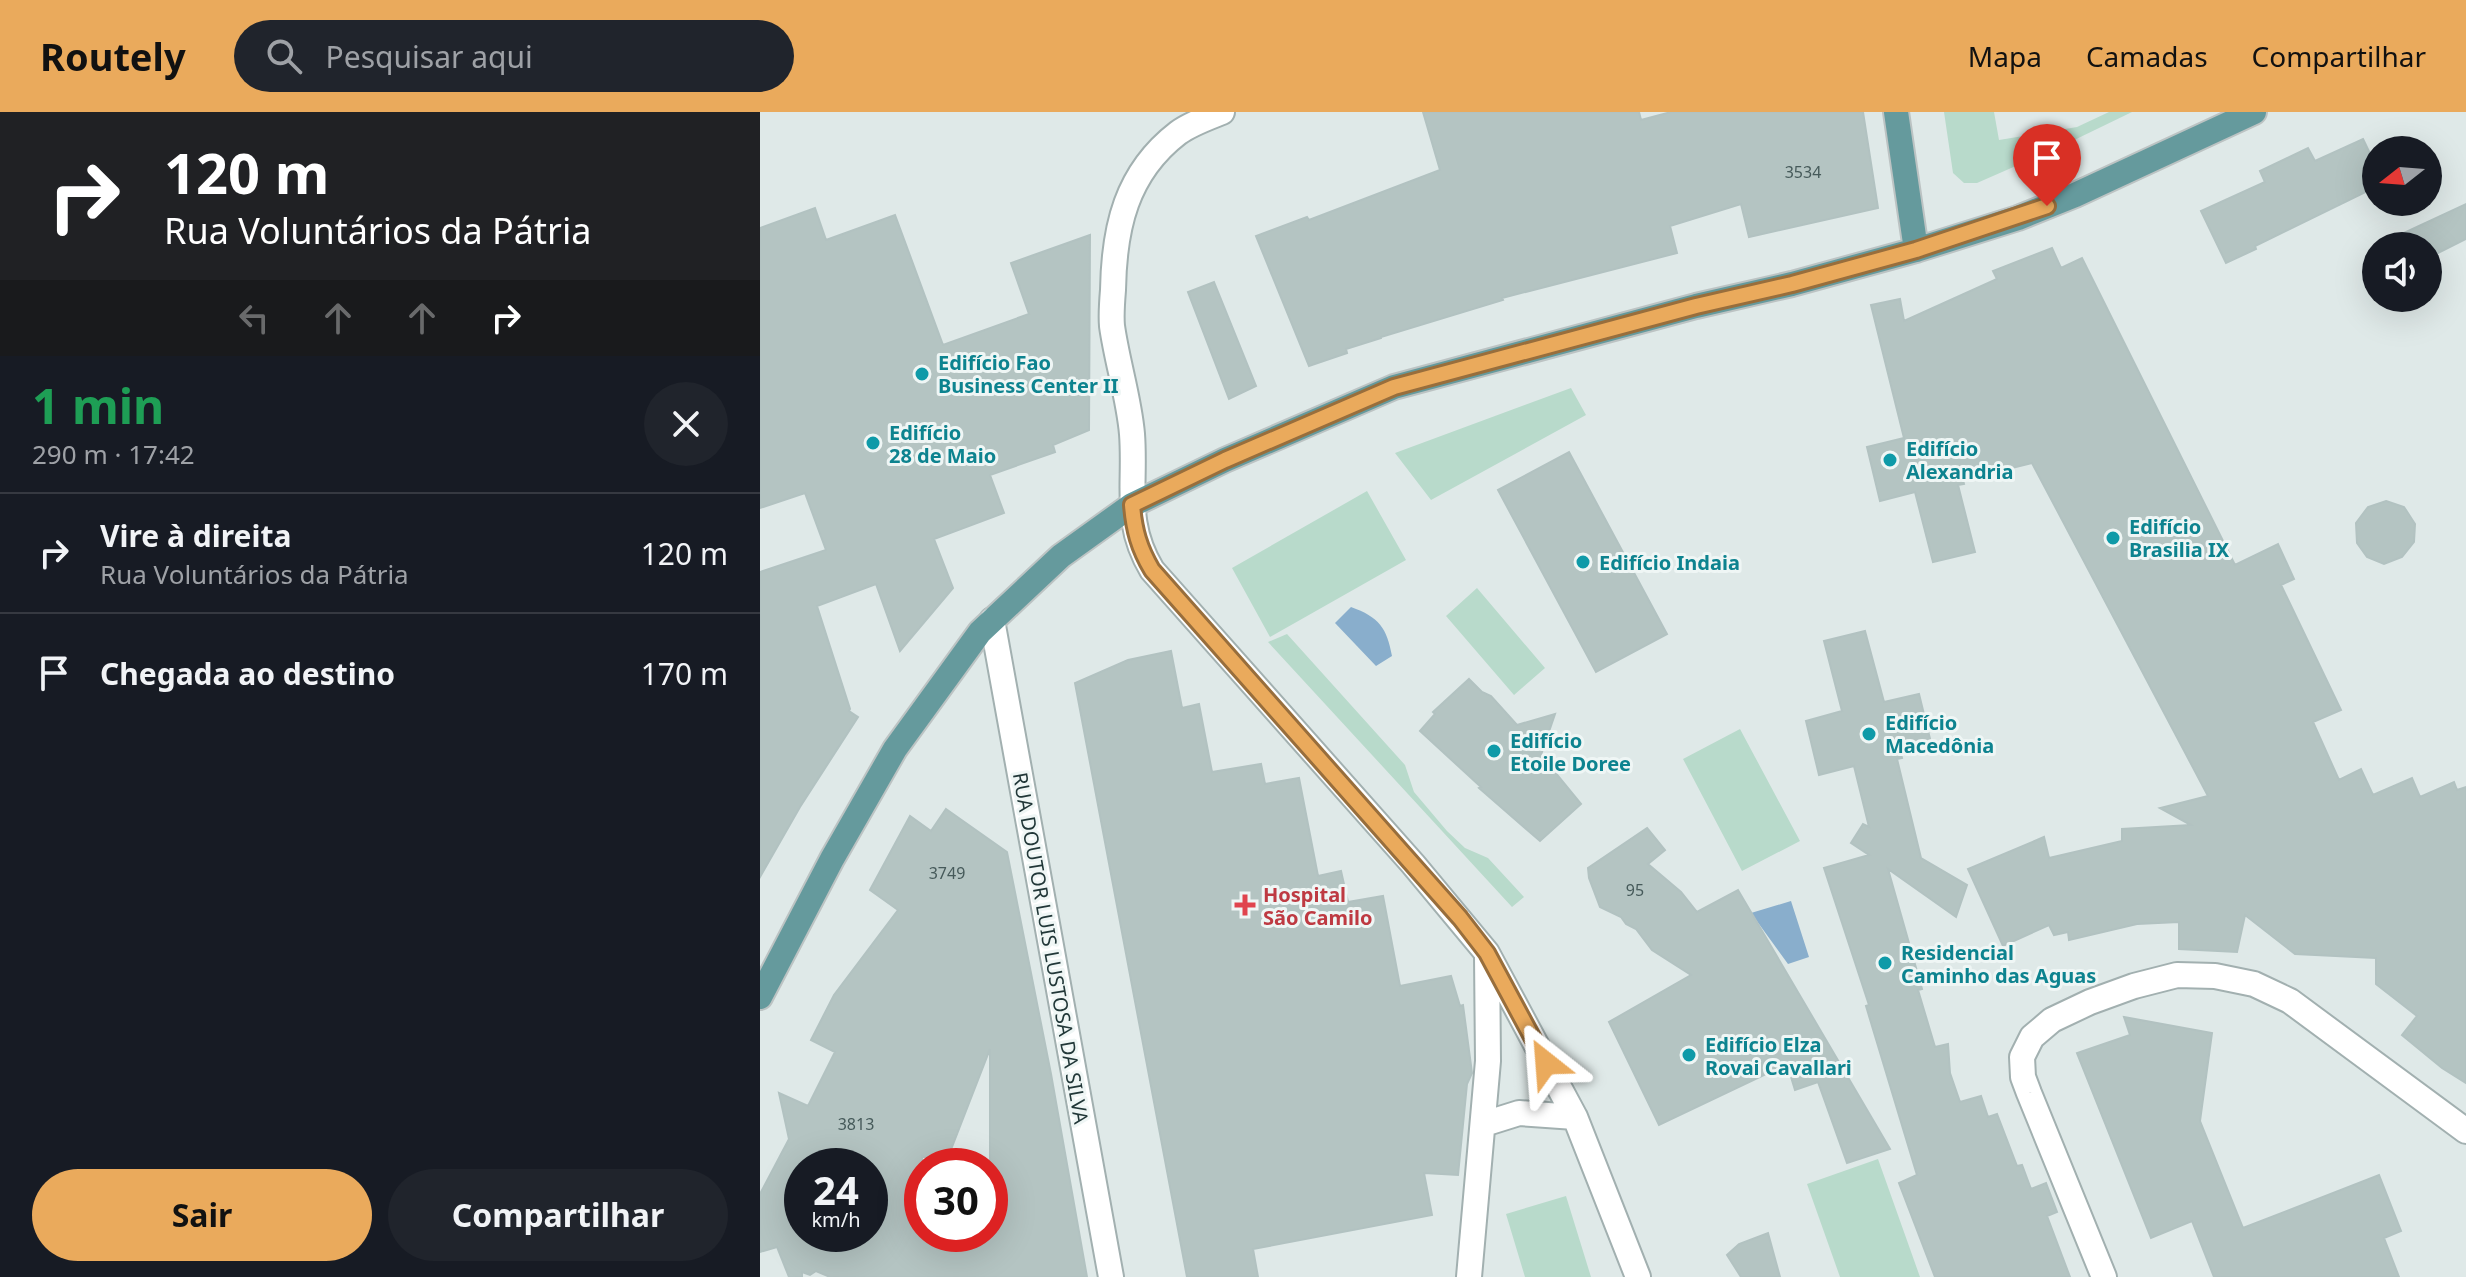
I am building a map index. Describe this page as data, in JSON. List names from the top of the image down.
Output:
{
  "streets": {
    "street": ["RUA DOUTOR LUIS LUSTOSA DA SILVA"]
  },
  "places": {
    "other": [
      "Edifício Fao Business Center II",
      "Edifício 28 de Maio",
      "Edifício Alexandria",
      "Edifício Brasilia IX",
      "Edifício Indaia",
      "Edifício Macedônia",
      "Edifício Etoile Doree",
      "Residencial Caminho das Aguas",
      "Edifício Elza Rovai Cavallari"
    ],
    "health": ["Hospital São Camilo"]
  },
  "house_numbers": [
    "3534",
    "3749",
    "95",
    "3813"
  ],
  "north": "left",
  "page": {
    "header": "Routely",
    "search": "Pesquisar aqui",
    "nav": ["Mapa", "Camadas", "Compartilhar"],
    "turn": ["120 m", "Rua Voluntários da Pátria"],
    "heading": ["1 min", "290 m · 17:42"],
    "list": [
      {
        "name": "Vire à direita",
        "note": "Rua Voluntários da Pátria",
        "value": "120 m"
      },
      {
        "name": "Chegada ao destino",
        "value": "170 m"
      }
    ],
    "speed": "24 km/h",
    "limit": "30",
    "buttons": ["Sair", "Compartilhar"]
  }
}
